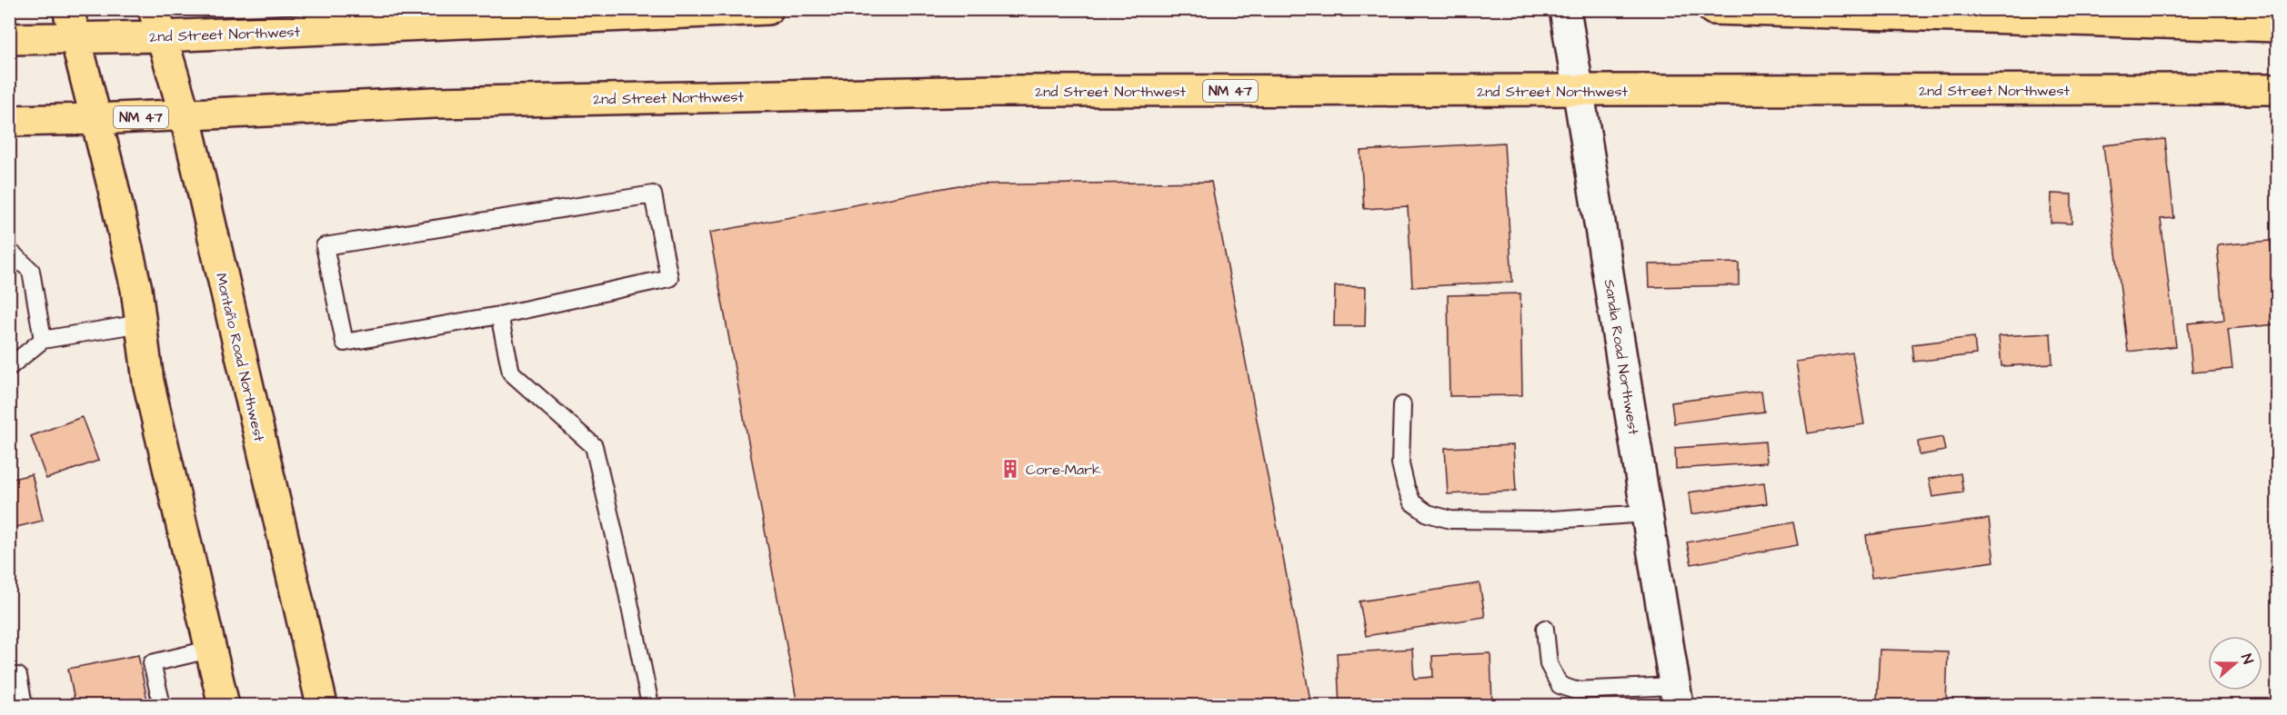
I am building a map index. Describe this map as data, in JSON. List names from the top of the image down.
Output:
{
  "streets": {
    "main road": ["2nd Street Northwest", "NM 47", "Montaño Road Northwest"],
    "street": ["Sandia Road Northwest"]
  },
  "crossings": [
    ["2nd Street Northwest", "Montaño Road Northwest"],
    ["2nd Street Northwest", "Sandia Road Northwest"]
  ],
  "places": {
    "building": ["Core-Mark"]
  },
  "north": "right"
}
